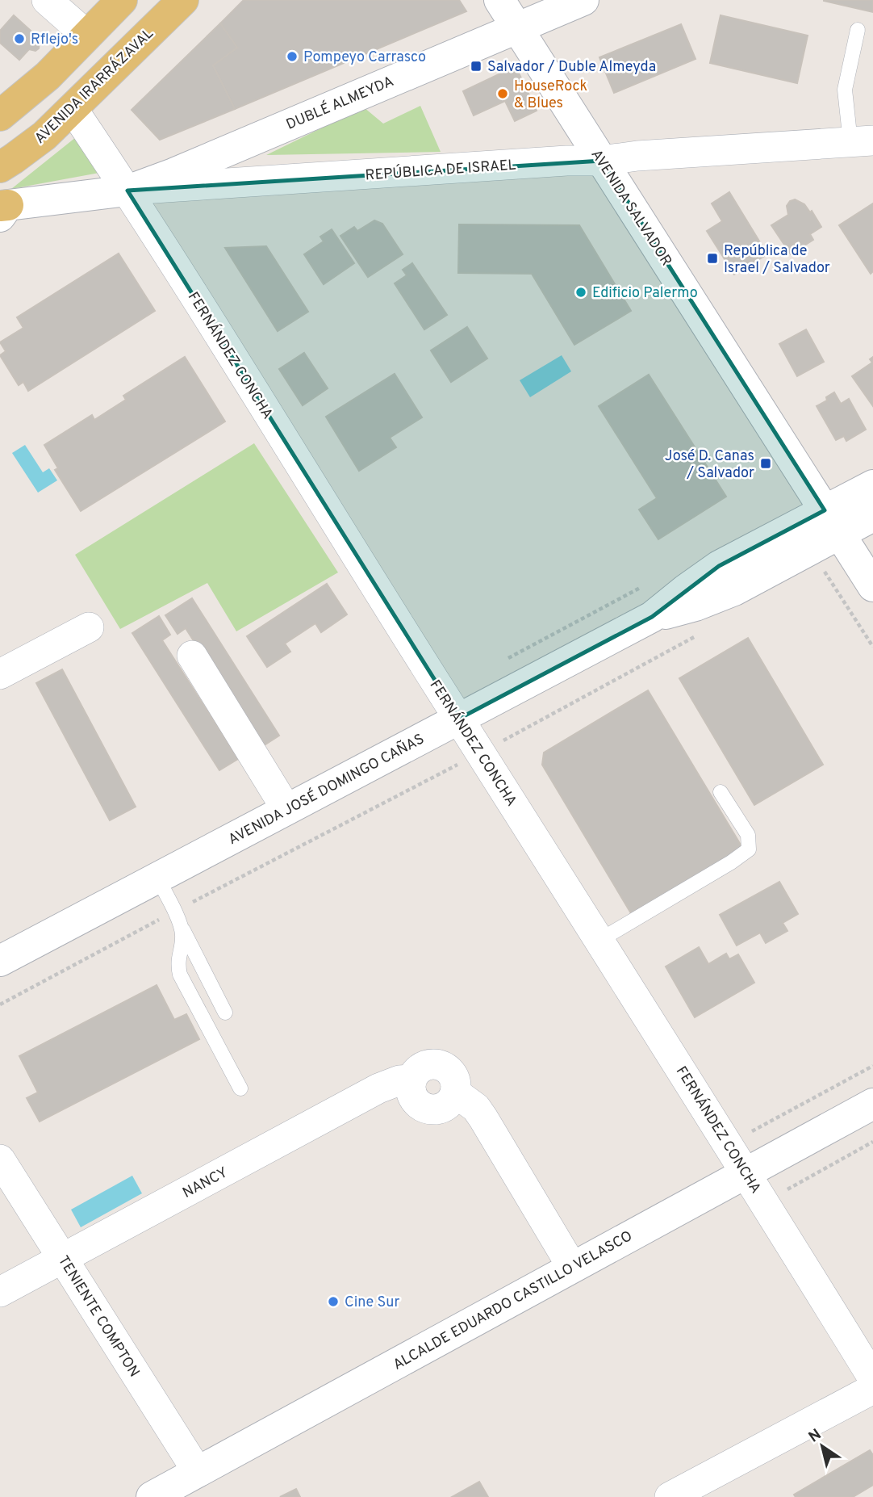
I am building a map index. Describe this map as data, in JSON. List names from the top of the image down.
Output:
{
  "streets": {
    "main road": [
      "AVENIDA IRARRÁZAVAL",
      "DUBLÉ ALMEYDA",
      "REPÚBLICA DE ISRAEL",
      "AVENIDA SALVADOR",
      "AVENIDA JOSÉ DOMINGO CAÑAS",
      "ALCALDE EDUARDO CASTILLO VELASCO"
    ],
    "street": ["FERNÁNDEZ CONCHA", "NANCY", "TENIENTE COMPTON"]
  },
  "crossings": [
    ["AVENIDA IRARRÁZAVAL", "FERNÁNDEZ CONCHA"],
    ["DUBLÉ ALMEYDA", "REPÚBLICA DE ISRAEL"],
    ["DUBLÉ ALMEYDA", "AVENIDA SALVADOR"],
    ["DUBLÉ ALMEYDA", "FERNÁNDEZ CONCHA"],
    ["REPÚBLICA DE ISRAEL", "AVENIDA SALVADOR"],
    ["REPÚBLICA DE ISRAEL", "FERNÁNDEZ CONCHA"],
    ["AVENIDA SALVADOR", "AVENIDA JOSÉ DOMINGO CAÑAS"],
    ["FERNÁNDEZ CONCHA", "AVENIDA JOSÉ DOMINGO CAÑAS"],
    ["FERNÁNDEZ CONCHA", "ALCALDE EDUARDO CASTILLO VELASCO"],
    ["NANCY", "ALCALDE EDUARDO CASTILLO VELASCO"],
    ["NANCY", "TENIENTE COMPTON"],
    ["ALCALDE EDUARDO CASTILLO VELASCO", "TENIENTE COMPTON"]
  ],
  "places": {
    "other": [
      "Rflejo's",
      "Pompeyo Carrasco",
      "HouseRock & Blues",
      "Edificio Palermo",
      "Cine Sur"
    ],
    "transit": ["Salvador / Duble Almeyda", "República de Israel / Salvador", "José D. Canas / Salvador"]
  },
  "north": "top left"
}
